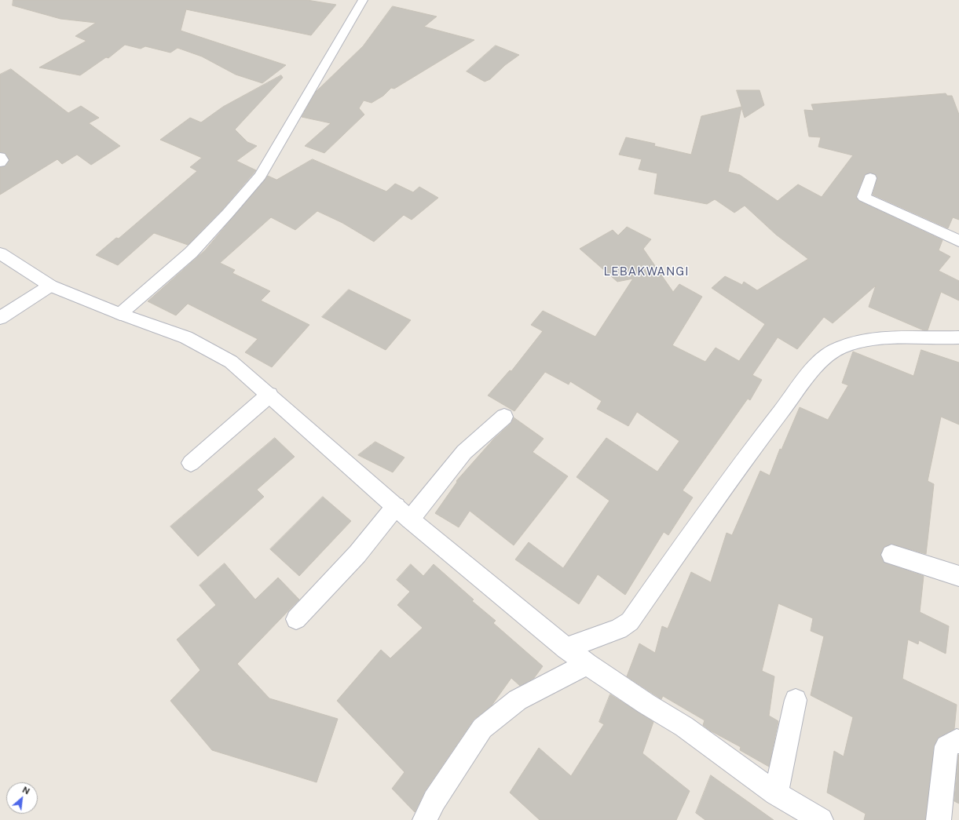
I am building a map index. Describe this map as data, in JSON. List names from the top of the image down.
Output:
{
  "districts": ["LEBAKWANGI"],
  "north": "top right"
}
